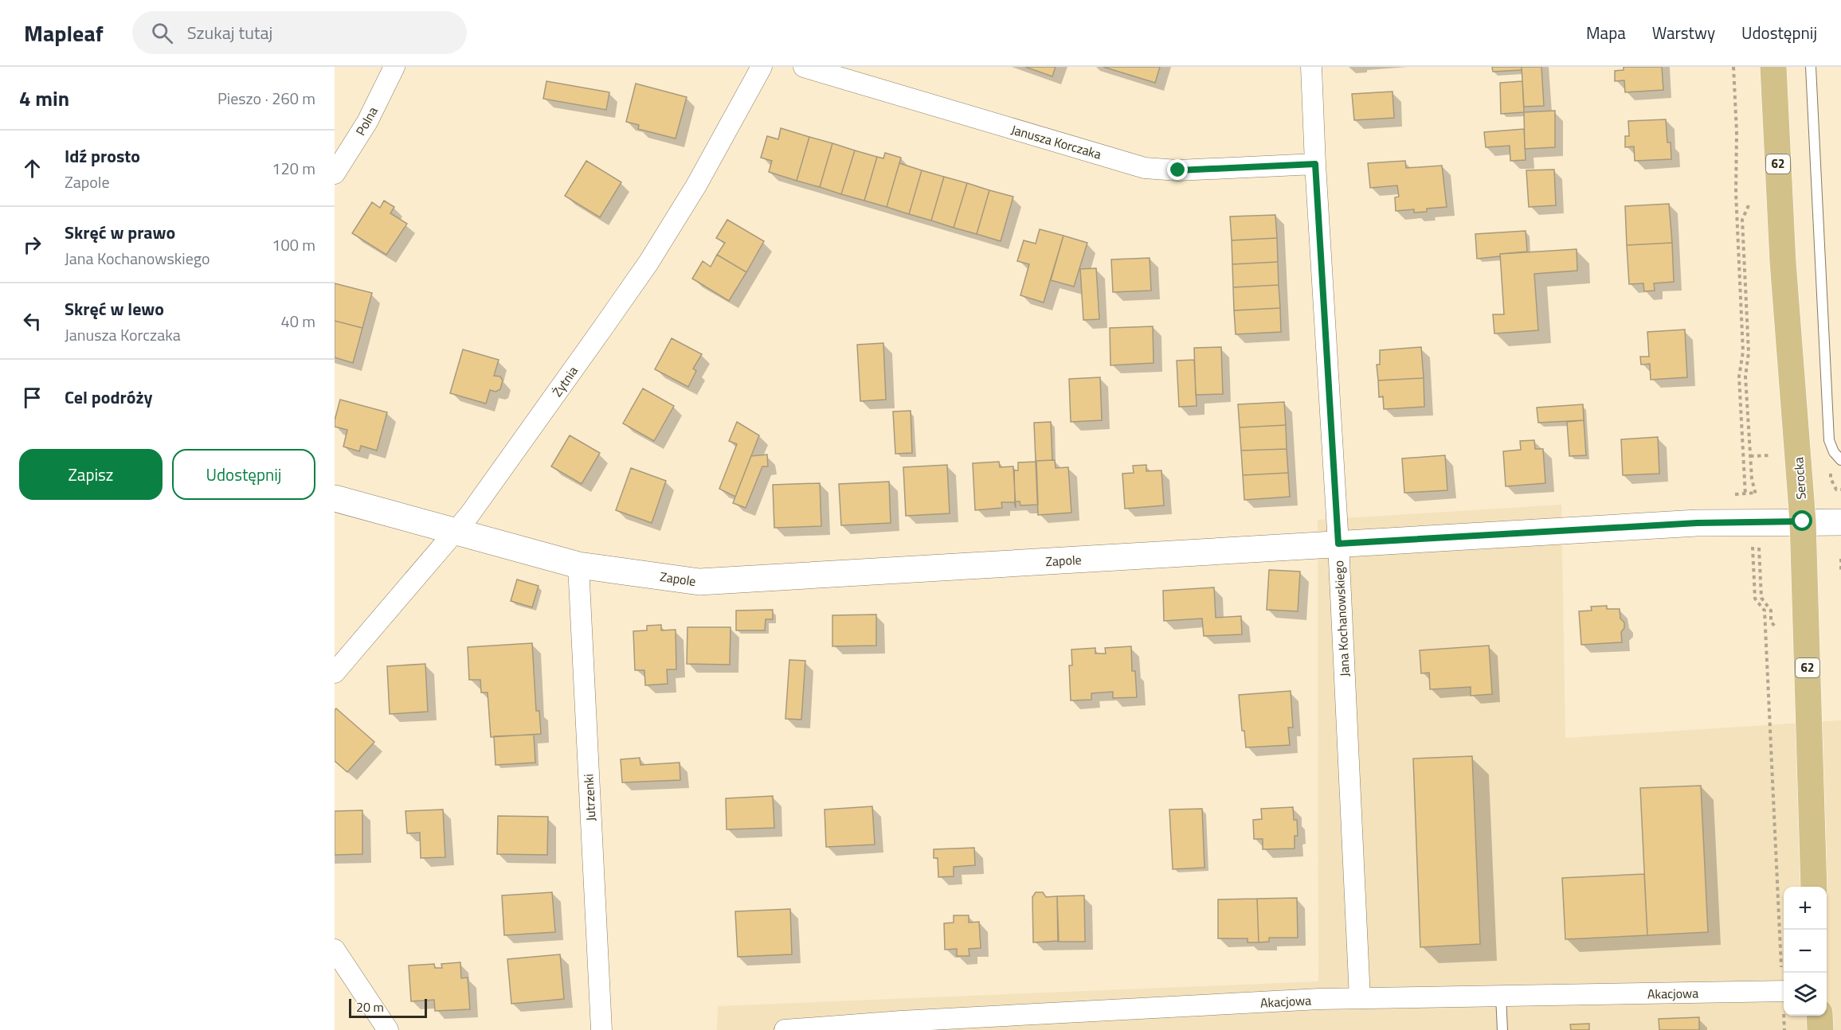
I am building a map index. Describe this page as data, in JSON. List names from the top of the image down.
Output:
{
  "streets": {
    "main road": ["62", "Serocka"],
    "street": [
      "Polna",
      "Janusza Korczaka",
      "Żytnia",
      "Zapole",
      "Jana Kochanowskiego",
      "Jutrzenki",
      "Akacjowa"
    ]
  },
  "crossings": [
    ["Janusza Korczaka", "Jana Kochanowskiego"],
    ["Żytnia", "Zapole"],
    ["Serocka", "Zapole"],
    ["Zapole", "Jana Kochanowskiego"],
    ["Zapole", "Jutrzenki"],
    ["Jana Kochanowskiego", "Akacjowa"]
  ],
  "scale_bar": "20 m",
  "page": {
    "header": "Mapleaf",
    "search": "Szukaj tutaj",
    "nav": ["Mapa", "Warstwy", "Udostępnij"],
    "heading": ["4 min", "Pieszo · 260 m"],
    "list": [
      ["Idź prosto", "Zapole", "120 m"],
      ["Skręć w prawo", "Jana Kochanowskiego", "100 m"],
      ["Skręć w lewo", "Janusza Korczaka", "40 m"],
      "Cel podróży"
    ],
    "buttons": ["Zapisz", "Udostępnij"],
    "map_buttons": ["+", "−"],
    "scale": "20 m"
  }
}
